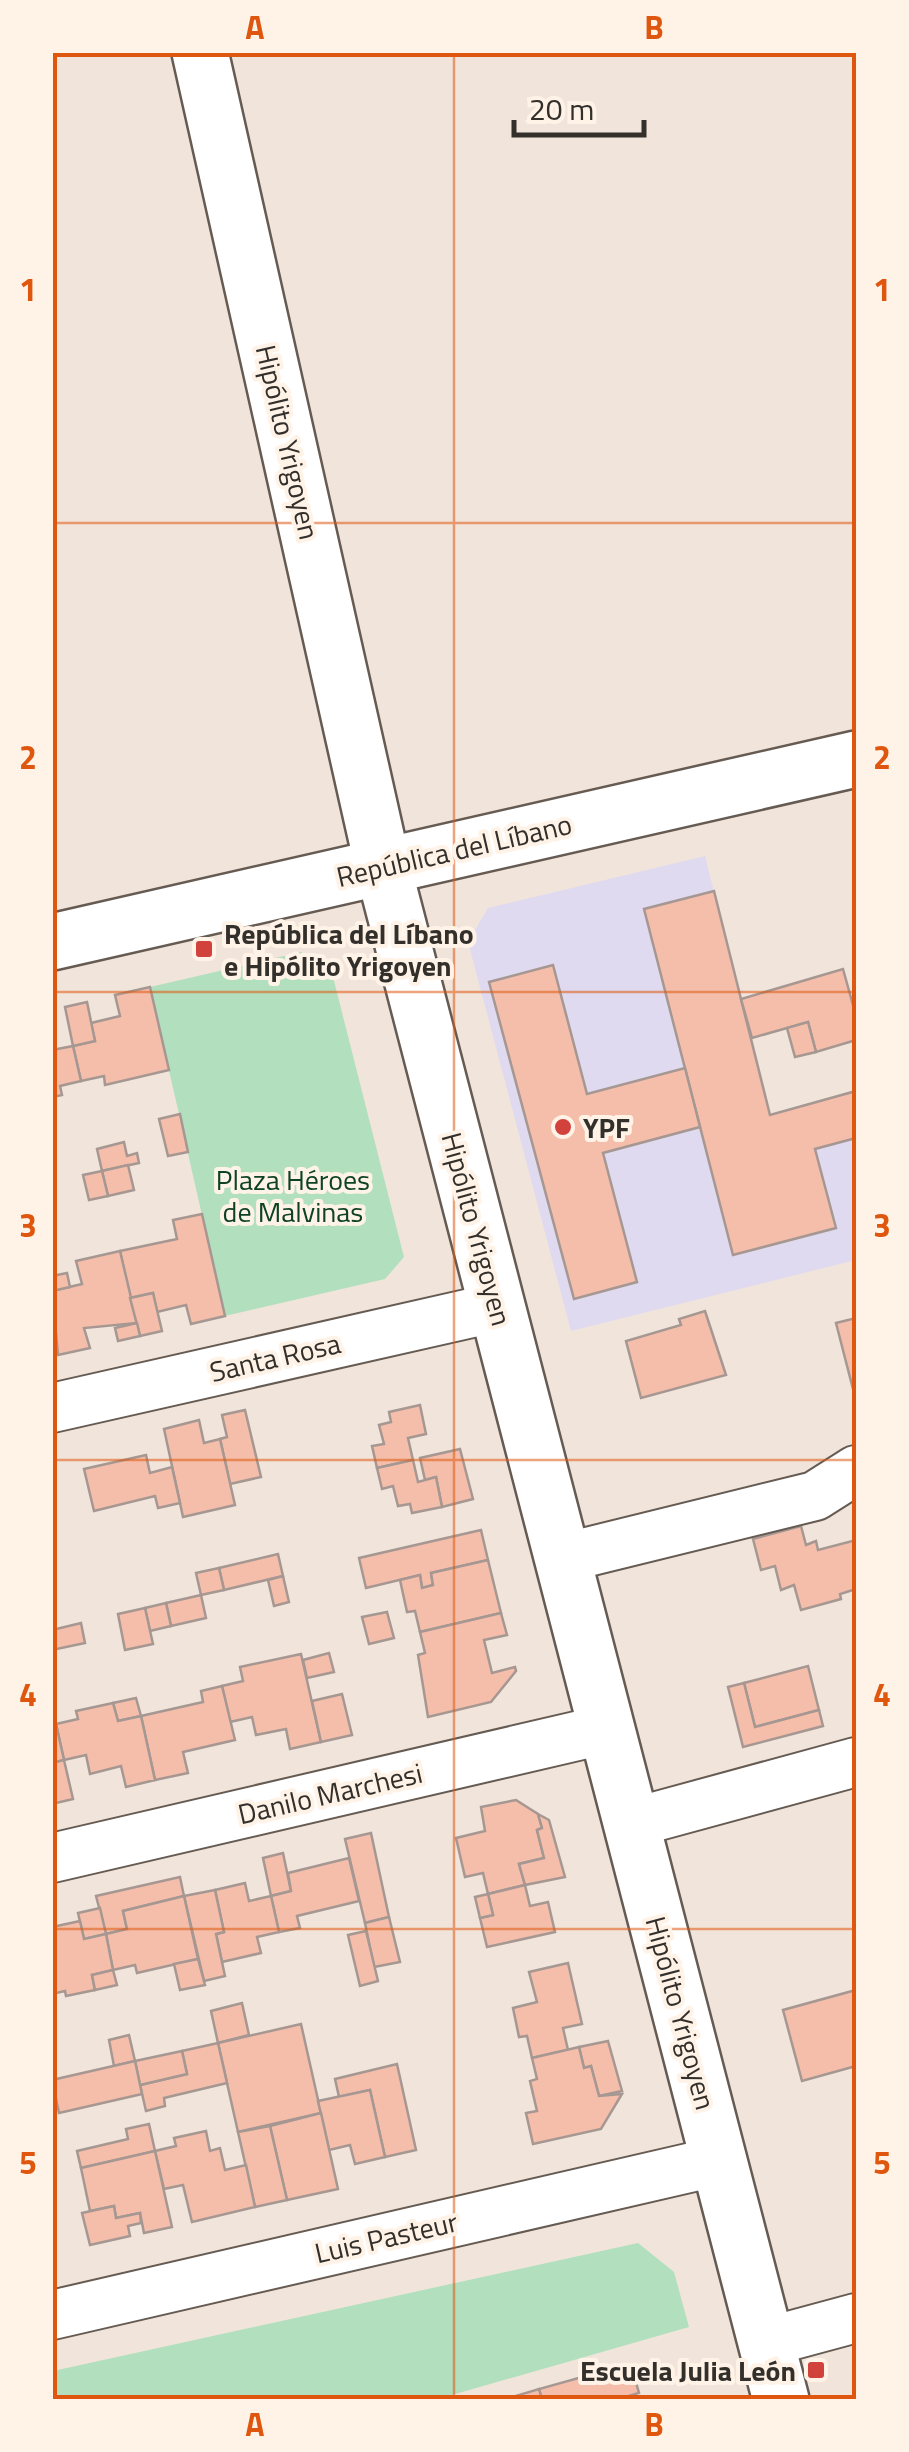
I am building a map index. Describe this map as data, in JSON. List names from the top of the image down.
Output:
{
  "streets": {
    "main road": ["Hipólito Yrigoyen", "República del Líbano"],
    "street": ["Santa Rosa", "Danilo Marchesi", "Luis Pasteur"]
  },
  "crossings": [
    ["Hipólito Yrigoyen", "República del Líbano"],
    ["Hipólito Yrigoyen", "Santa Rosa"],
    ["Hipólito Yrigoyen", "Danilo Marchesi"],
    ["Hipólito Yrigoyen", "Luis Pasteur"]
  ],
  "parks": ["Plaza Héroes de Malvinas"],
  "places": {
    "transit": ["República del Líbano e Hipólito Yrigoyen", "Escuela Julia León"],
    "other": ["YPF"]
  },
  "scale_bar": "20 m",
  "grid": {
    "columns": ["A", "B"],
    "rows": [
      "1",
      "2",
      "3",
      "4",
      "5"
    ]
  }
}
